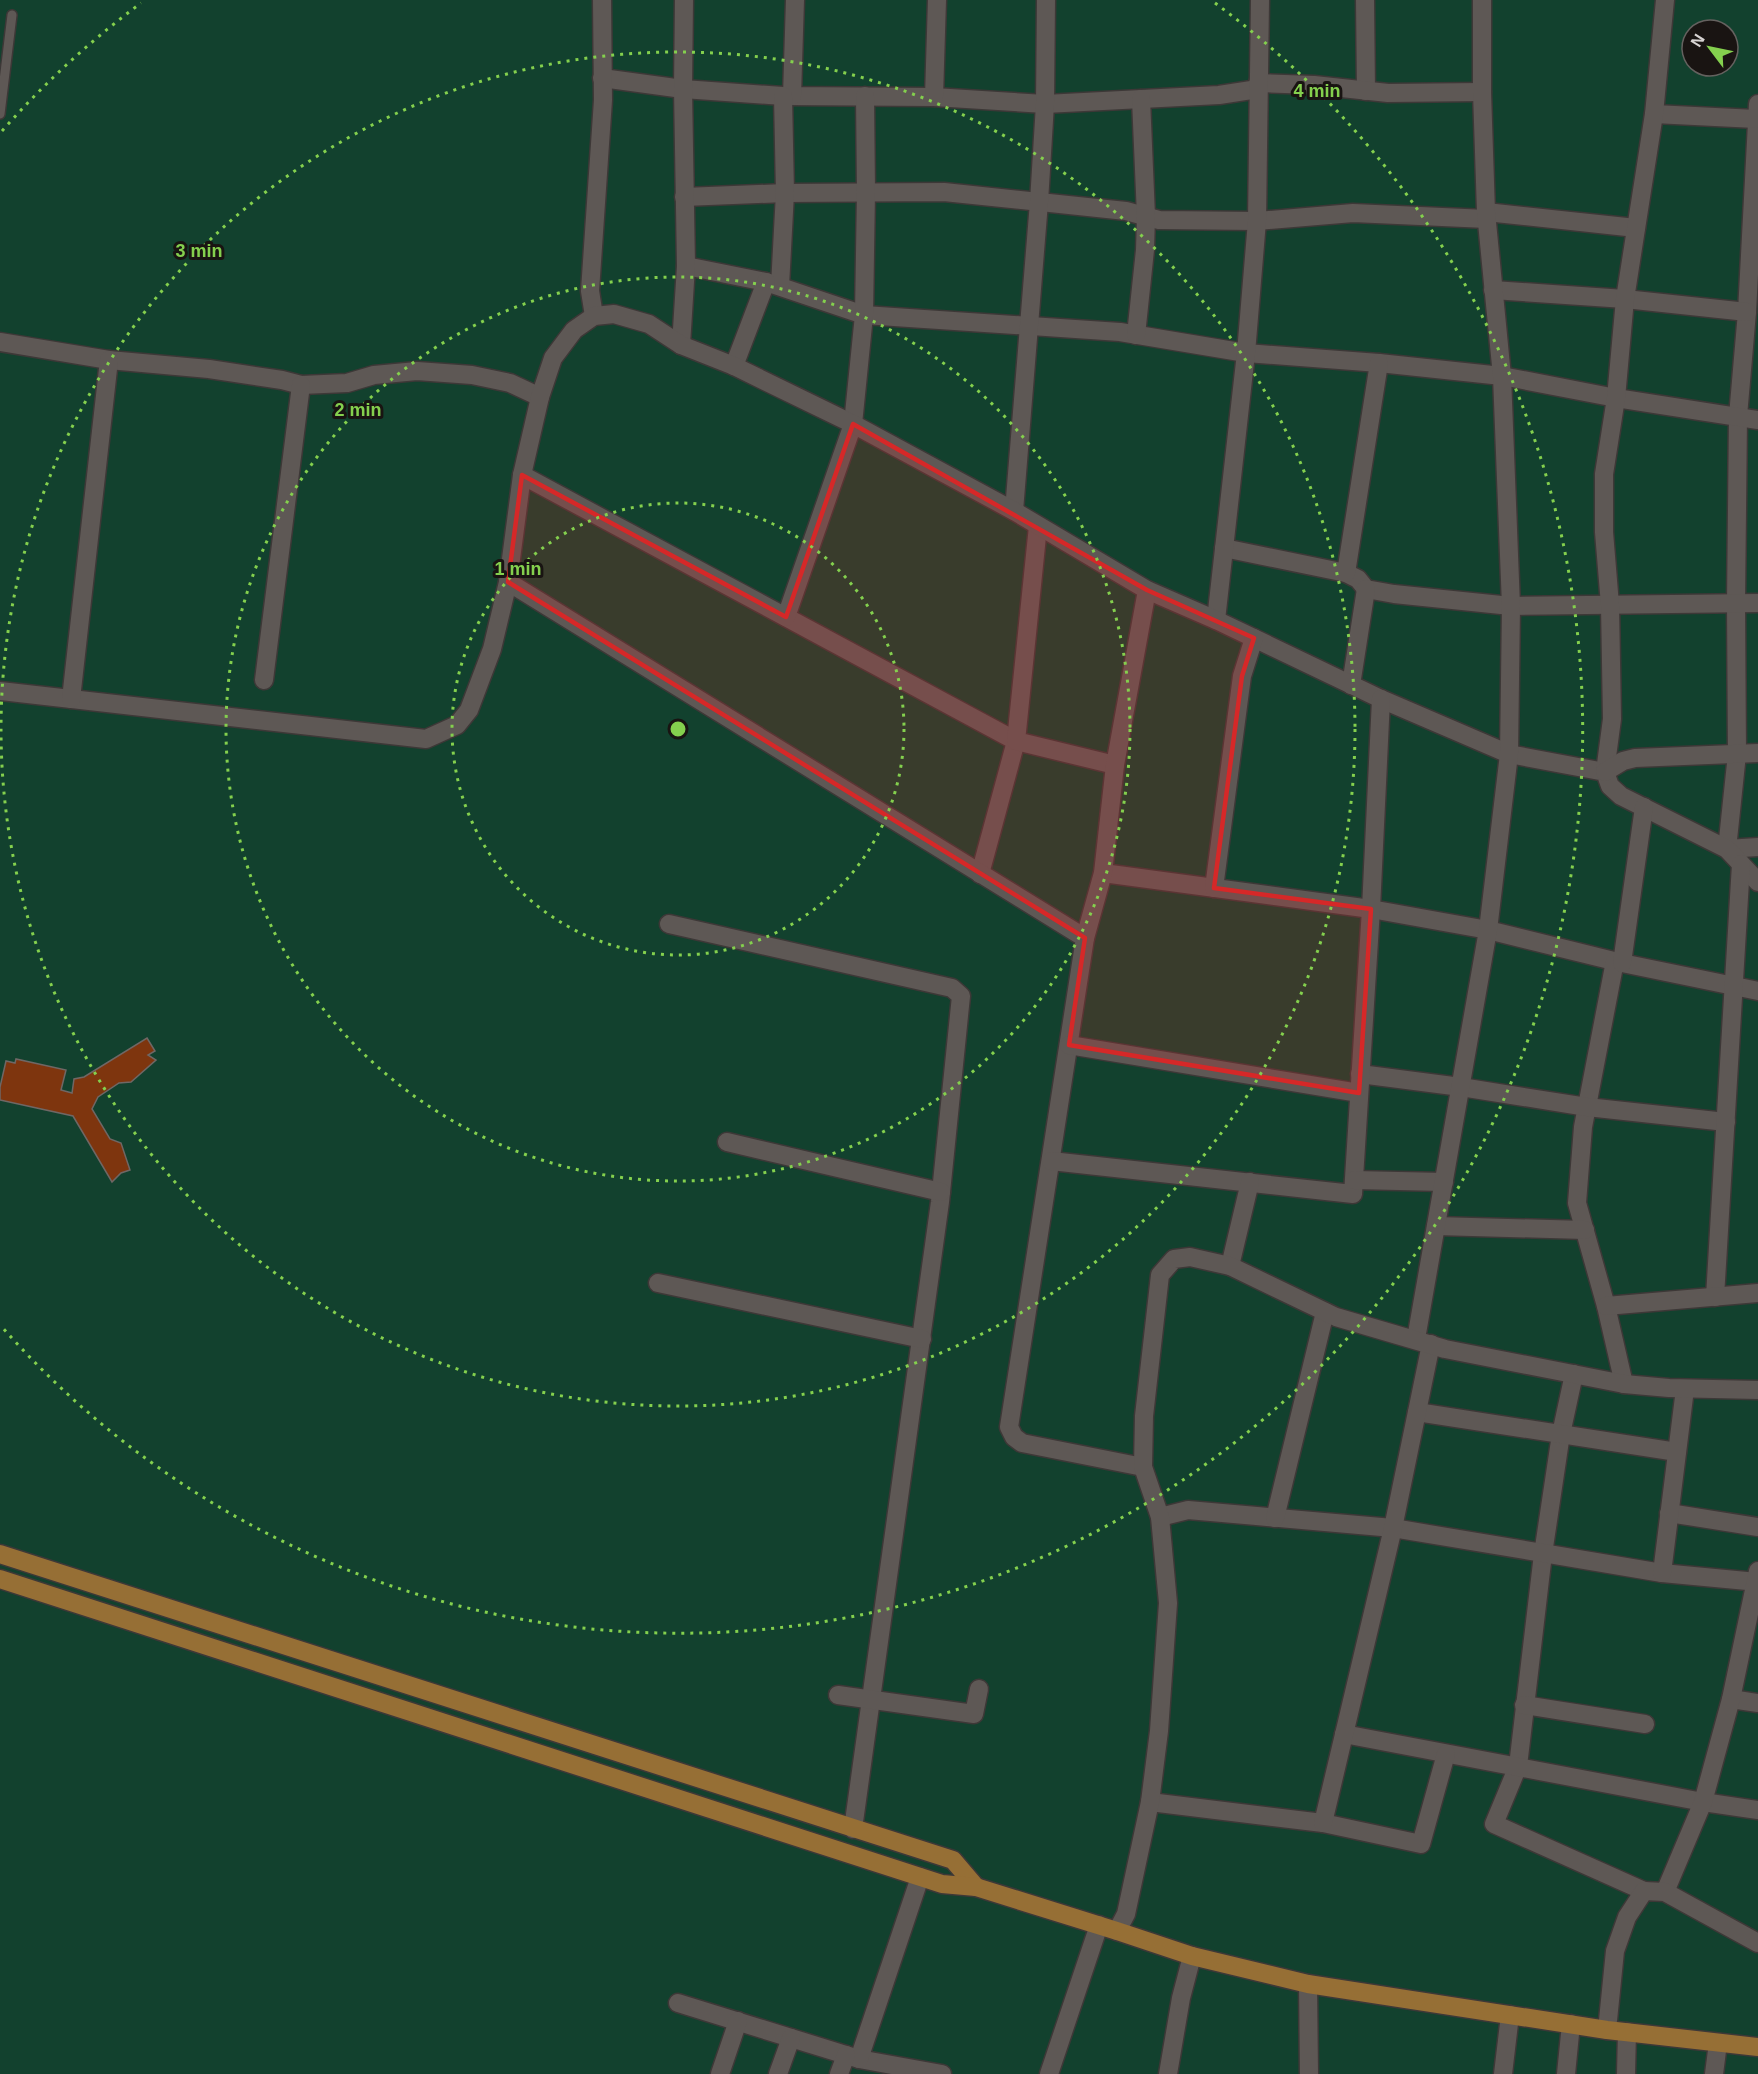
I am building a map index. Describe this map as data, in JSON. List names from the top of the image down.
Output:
{
  "north": "top left",
  "rings": [
    "4 min",
    "3 min",
    "2 min",
    "1 min"
  ]
}
